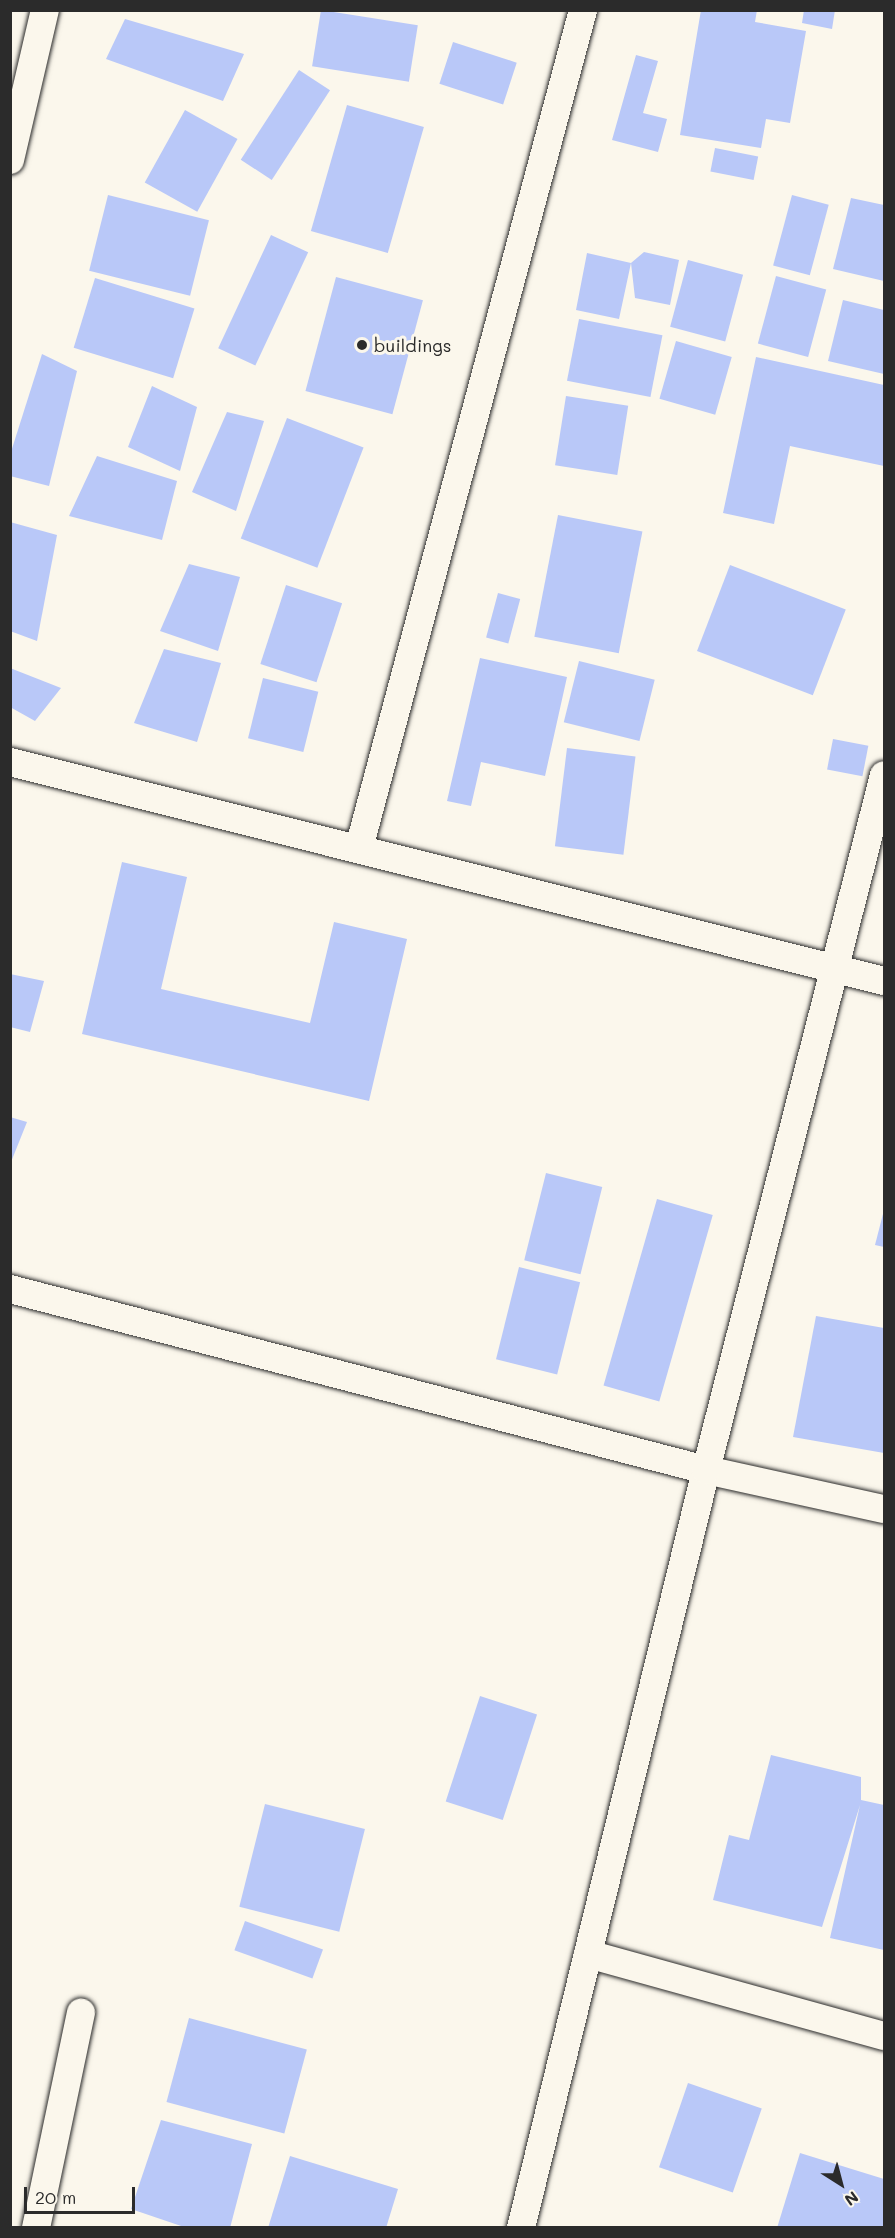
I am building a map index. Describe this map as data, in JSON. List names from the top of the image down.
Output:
{
  "places": ["buildings"],
  "scale_bar": "20 m",
  "north": "bottom right"
}
